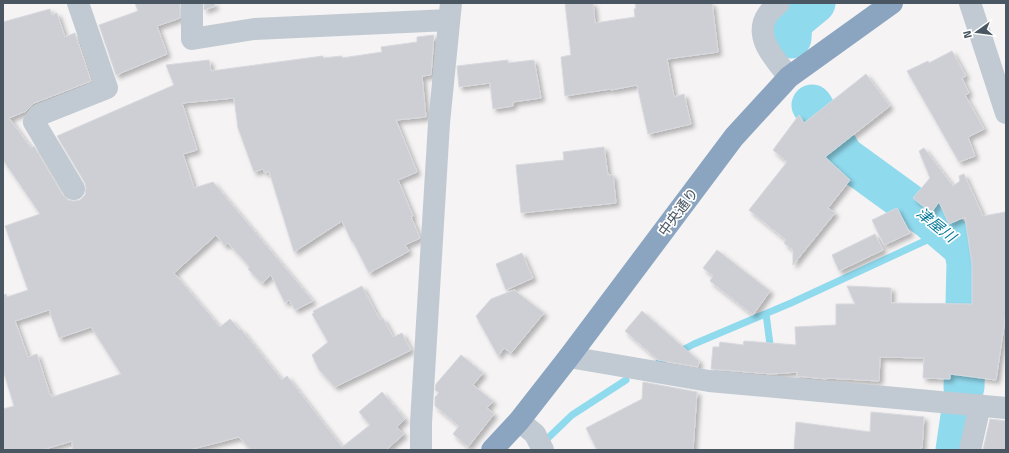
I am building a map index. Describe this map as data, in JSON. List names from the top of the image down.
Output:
{
  "streets": {
    "highway": ["中央通り"]
  },
  "water": ["津屋川"],
  "north": "left"
}
